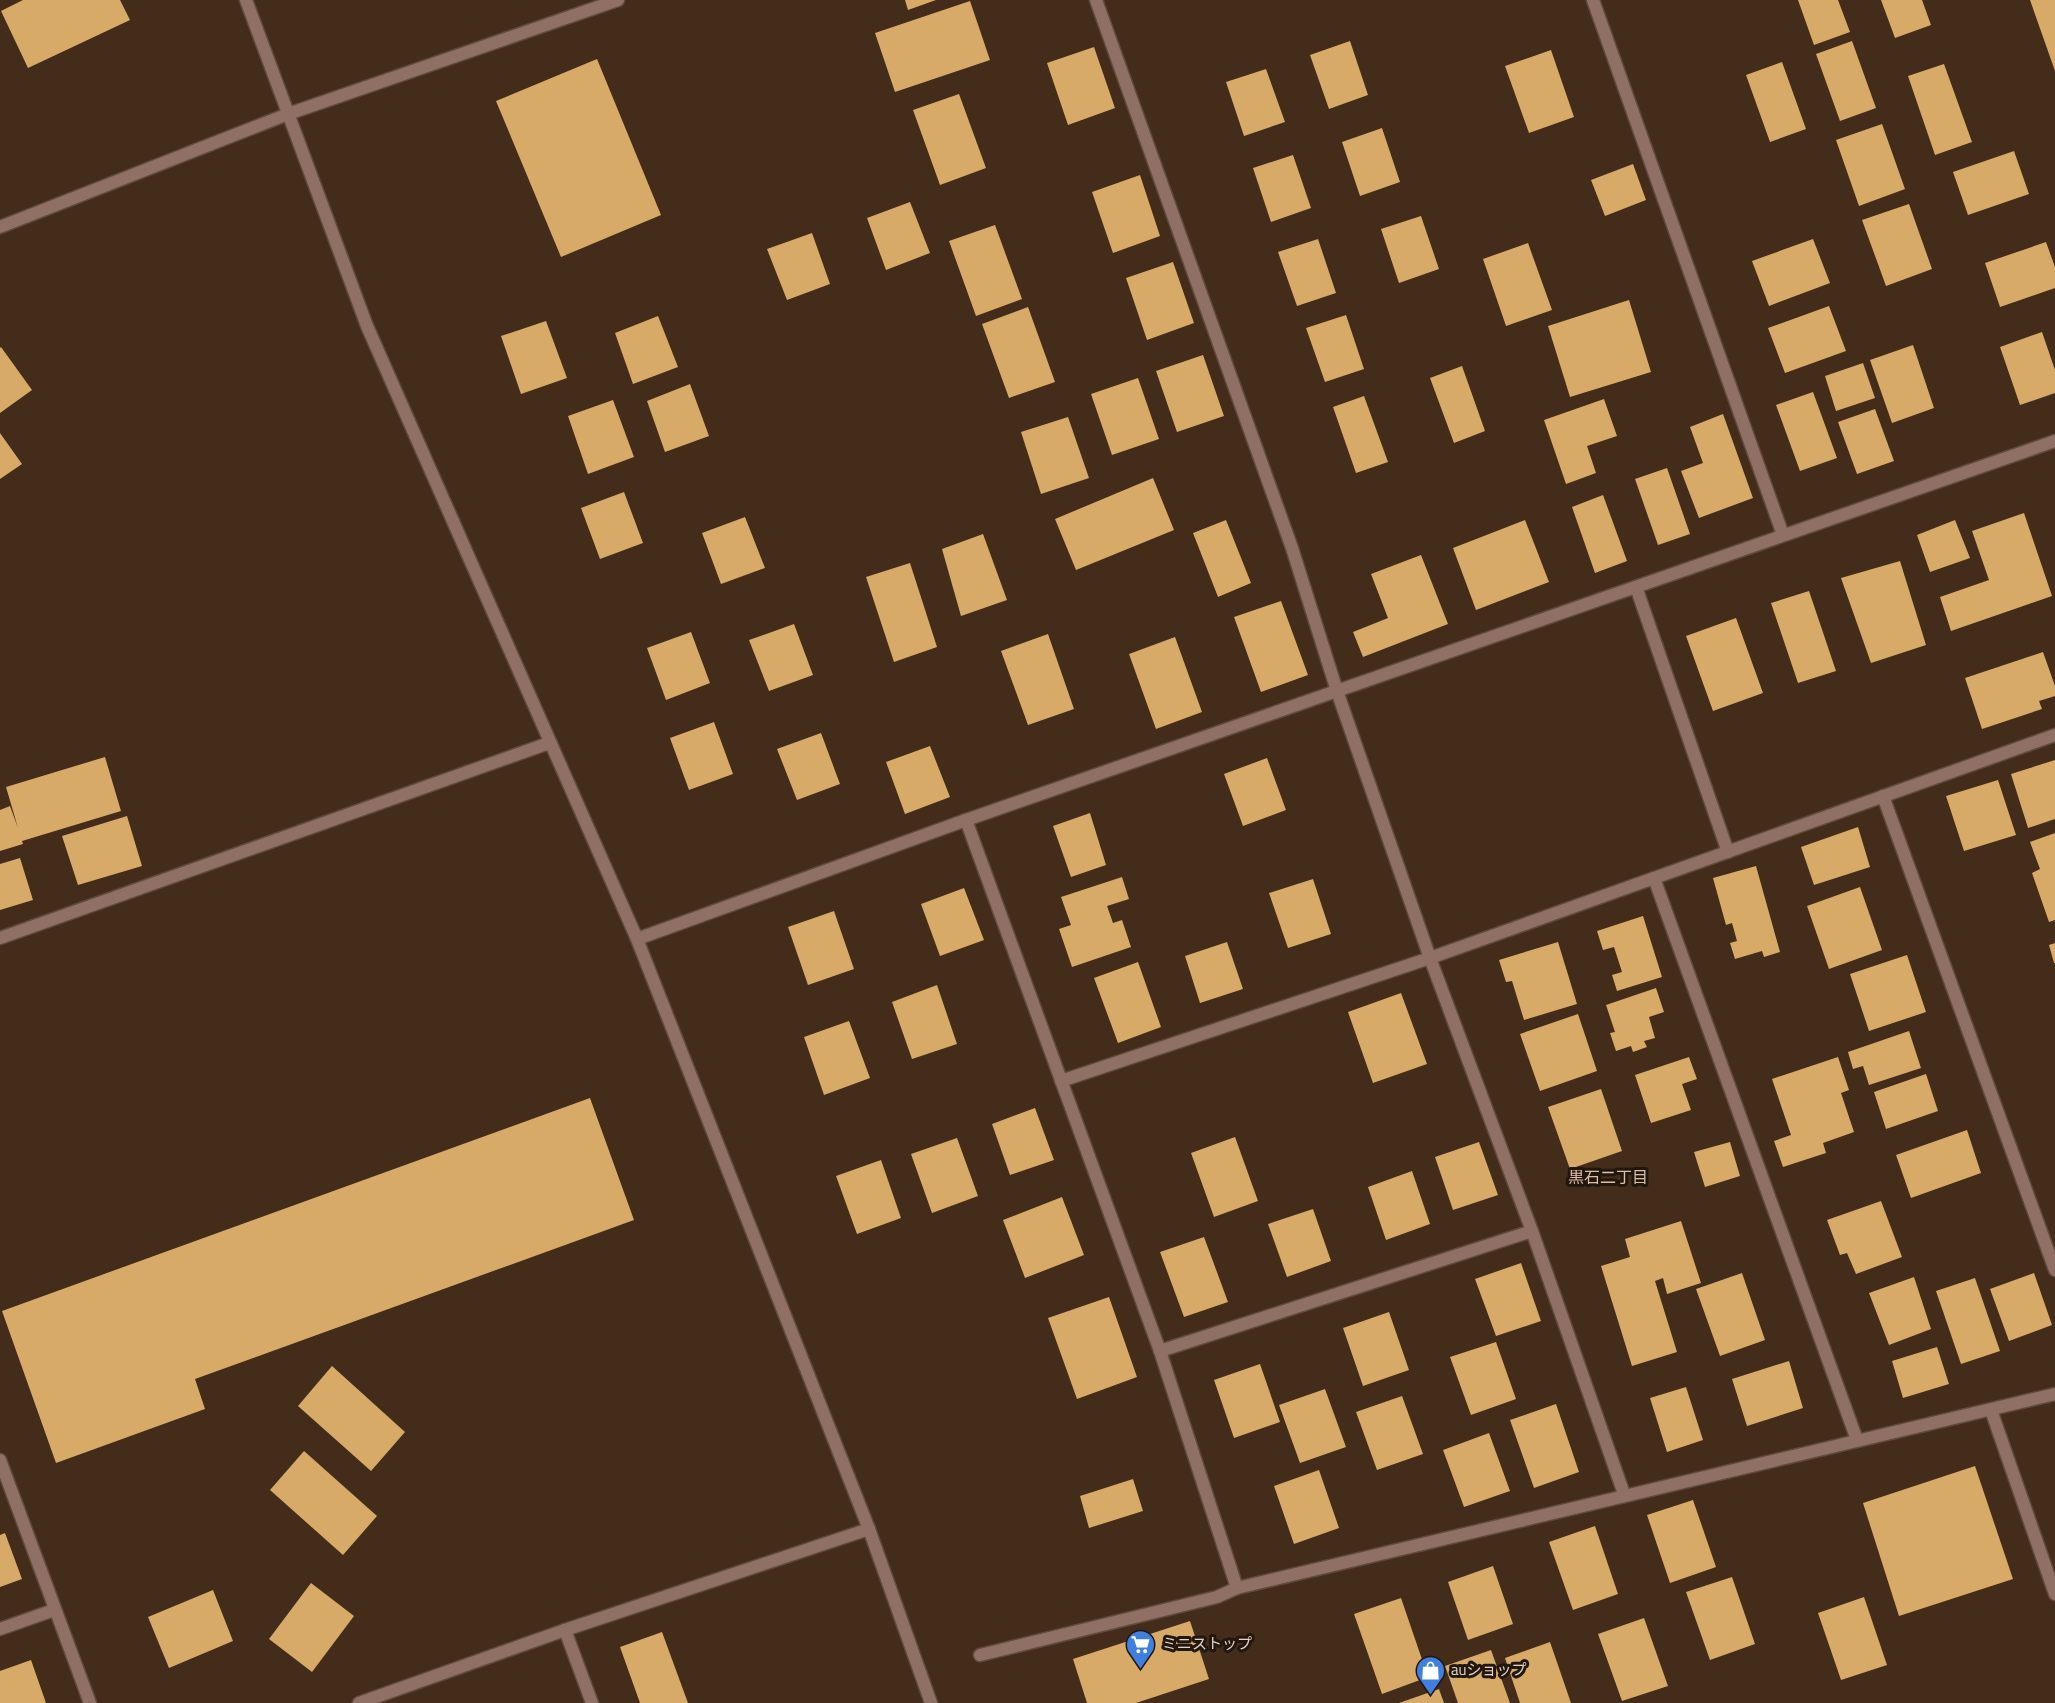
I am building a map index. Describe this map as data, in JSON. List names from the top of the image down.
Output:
{
  "districts": ["黒石二丁目"],
  "places": {
    "supermarket": ["ミニストップ"],
    "shop": ["auショップ"]
  }
}
